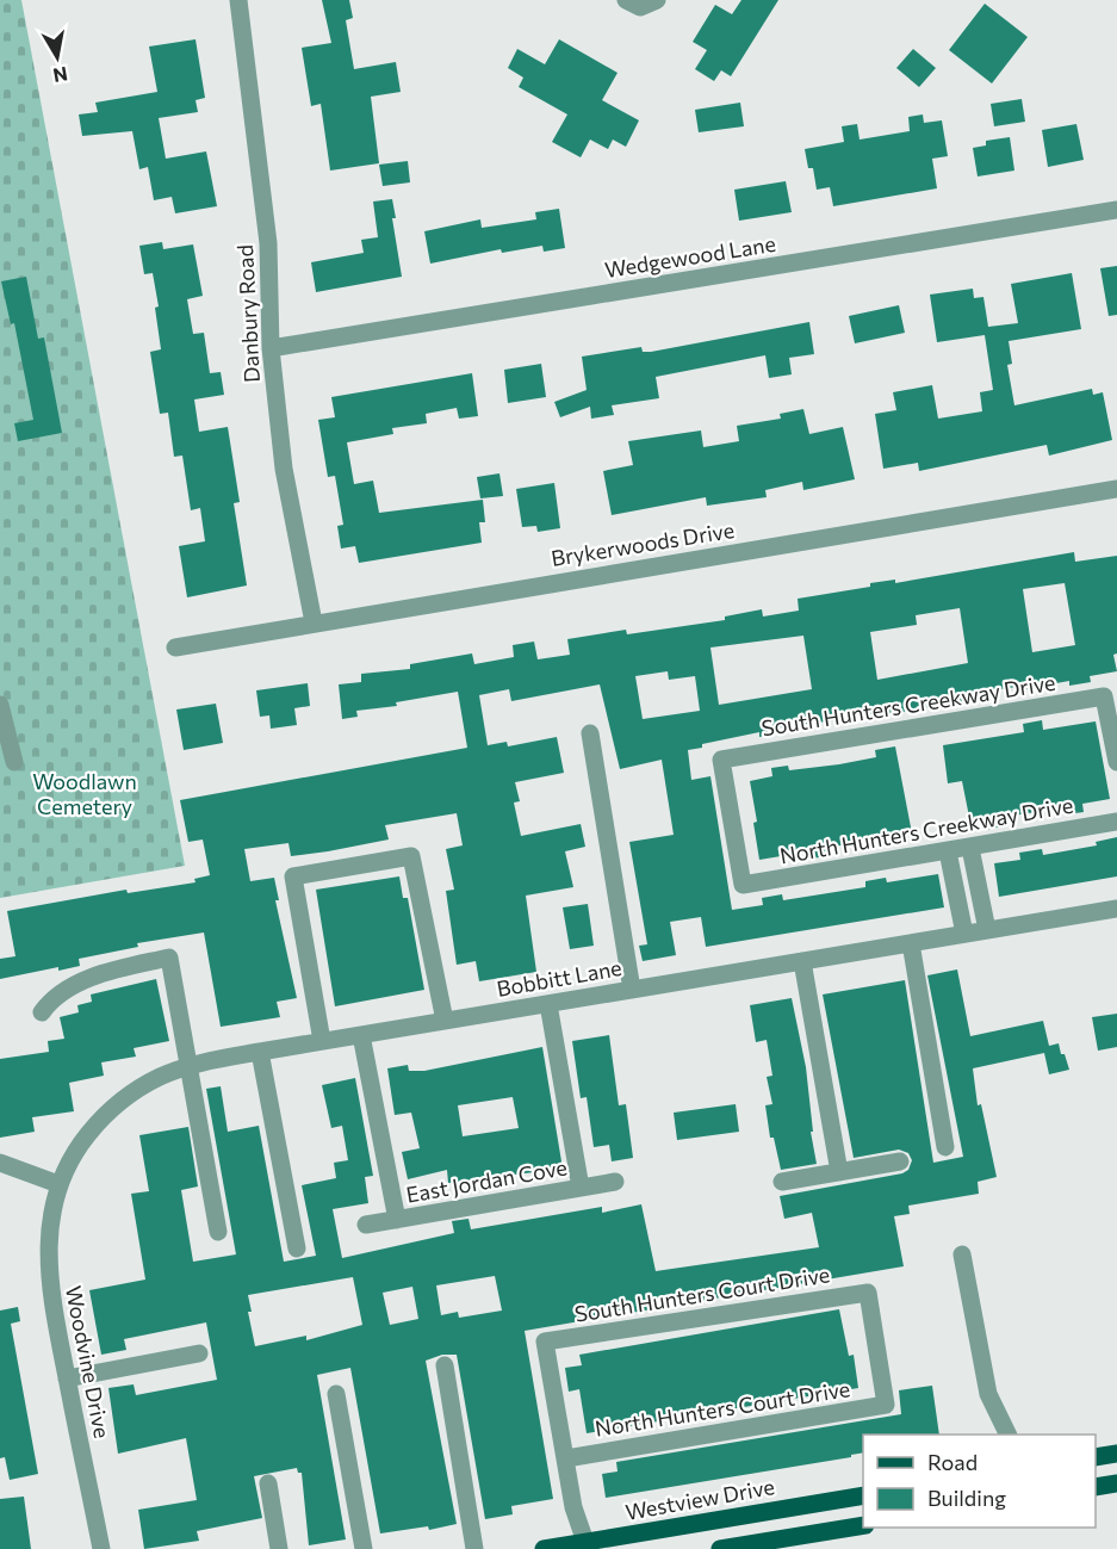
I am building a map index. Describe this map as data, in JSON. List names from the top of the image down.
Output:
{
  "streets": {
    "main road": ["Westview Drive"],
    "street": [
      "Wedgewood Lane",
      "Danbury Road",
      "Brykerwoods Drive",
      "South Hunters Creekway Drive",
      "North Hunters Creekway Drive",
      "Bobbitt Lane",
      "East Jordan Cove",
      "South Hunters Court Drive",
      "Woodvine Drive",
      "North Hunters Court Drive"
    ]
  },
  "crossings": [
    ["Wedgewood Lane", "Danbury Road"],
    ["Danbury Road", "Brykerwoods Drive"],
    ["South Hunters Creekway Drive", "North Hunters Creekway Drive"],
    ["Bobbitt Lane", "Woodvine Drive"],
    ["South Hunters Court Drive", "North Hunters Court Drive"]
  ],
  "parks": ["Woodlawn Cemetery"],
  "legend": ["Road", "Building"],
  "north": "bottom"
}
